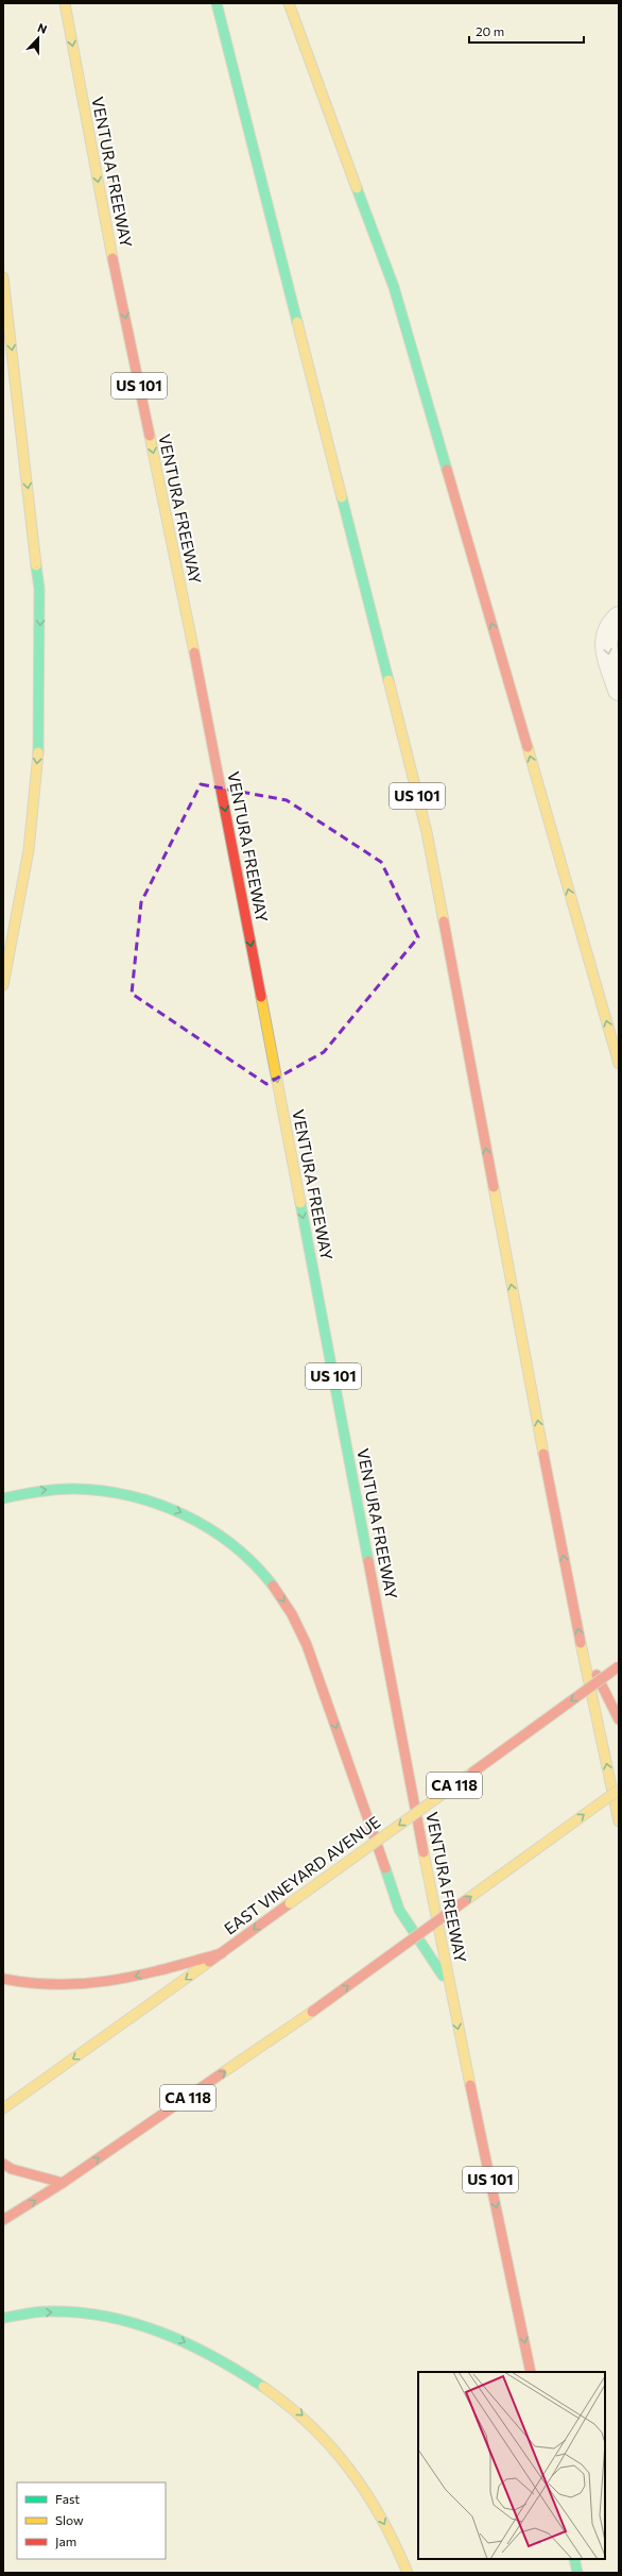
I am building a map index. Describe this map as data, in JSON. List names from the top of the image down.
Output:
{
  "streets": {
    "main road": [
      "VENTURA FREEWAY",
      "US 101",
      "CA 118",
      "EAST VINEYARD AVENUE"
    ]
  },
  "one_way": ["VENTURA FREEWAY", "EAST VINEYARD AVENUE"],
  "legend": ["Fast", "Slow", "Jam"],
  "scale_bar": "20 m",
  "north": "top"
}
